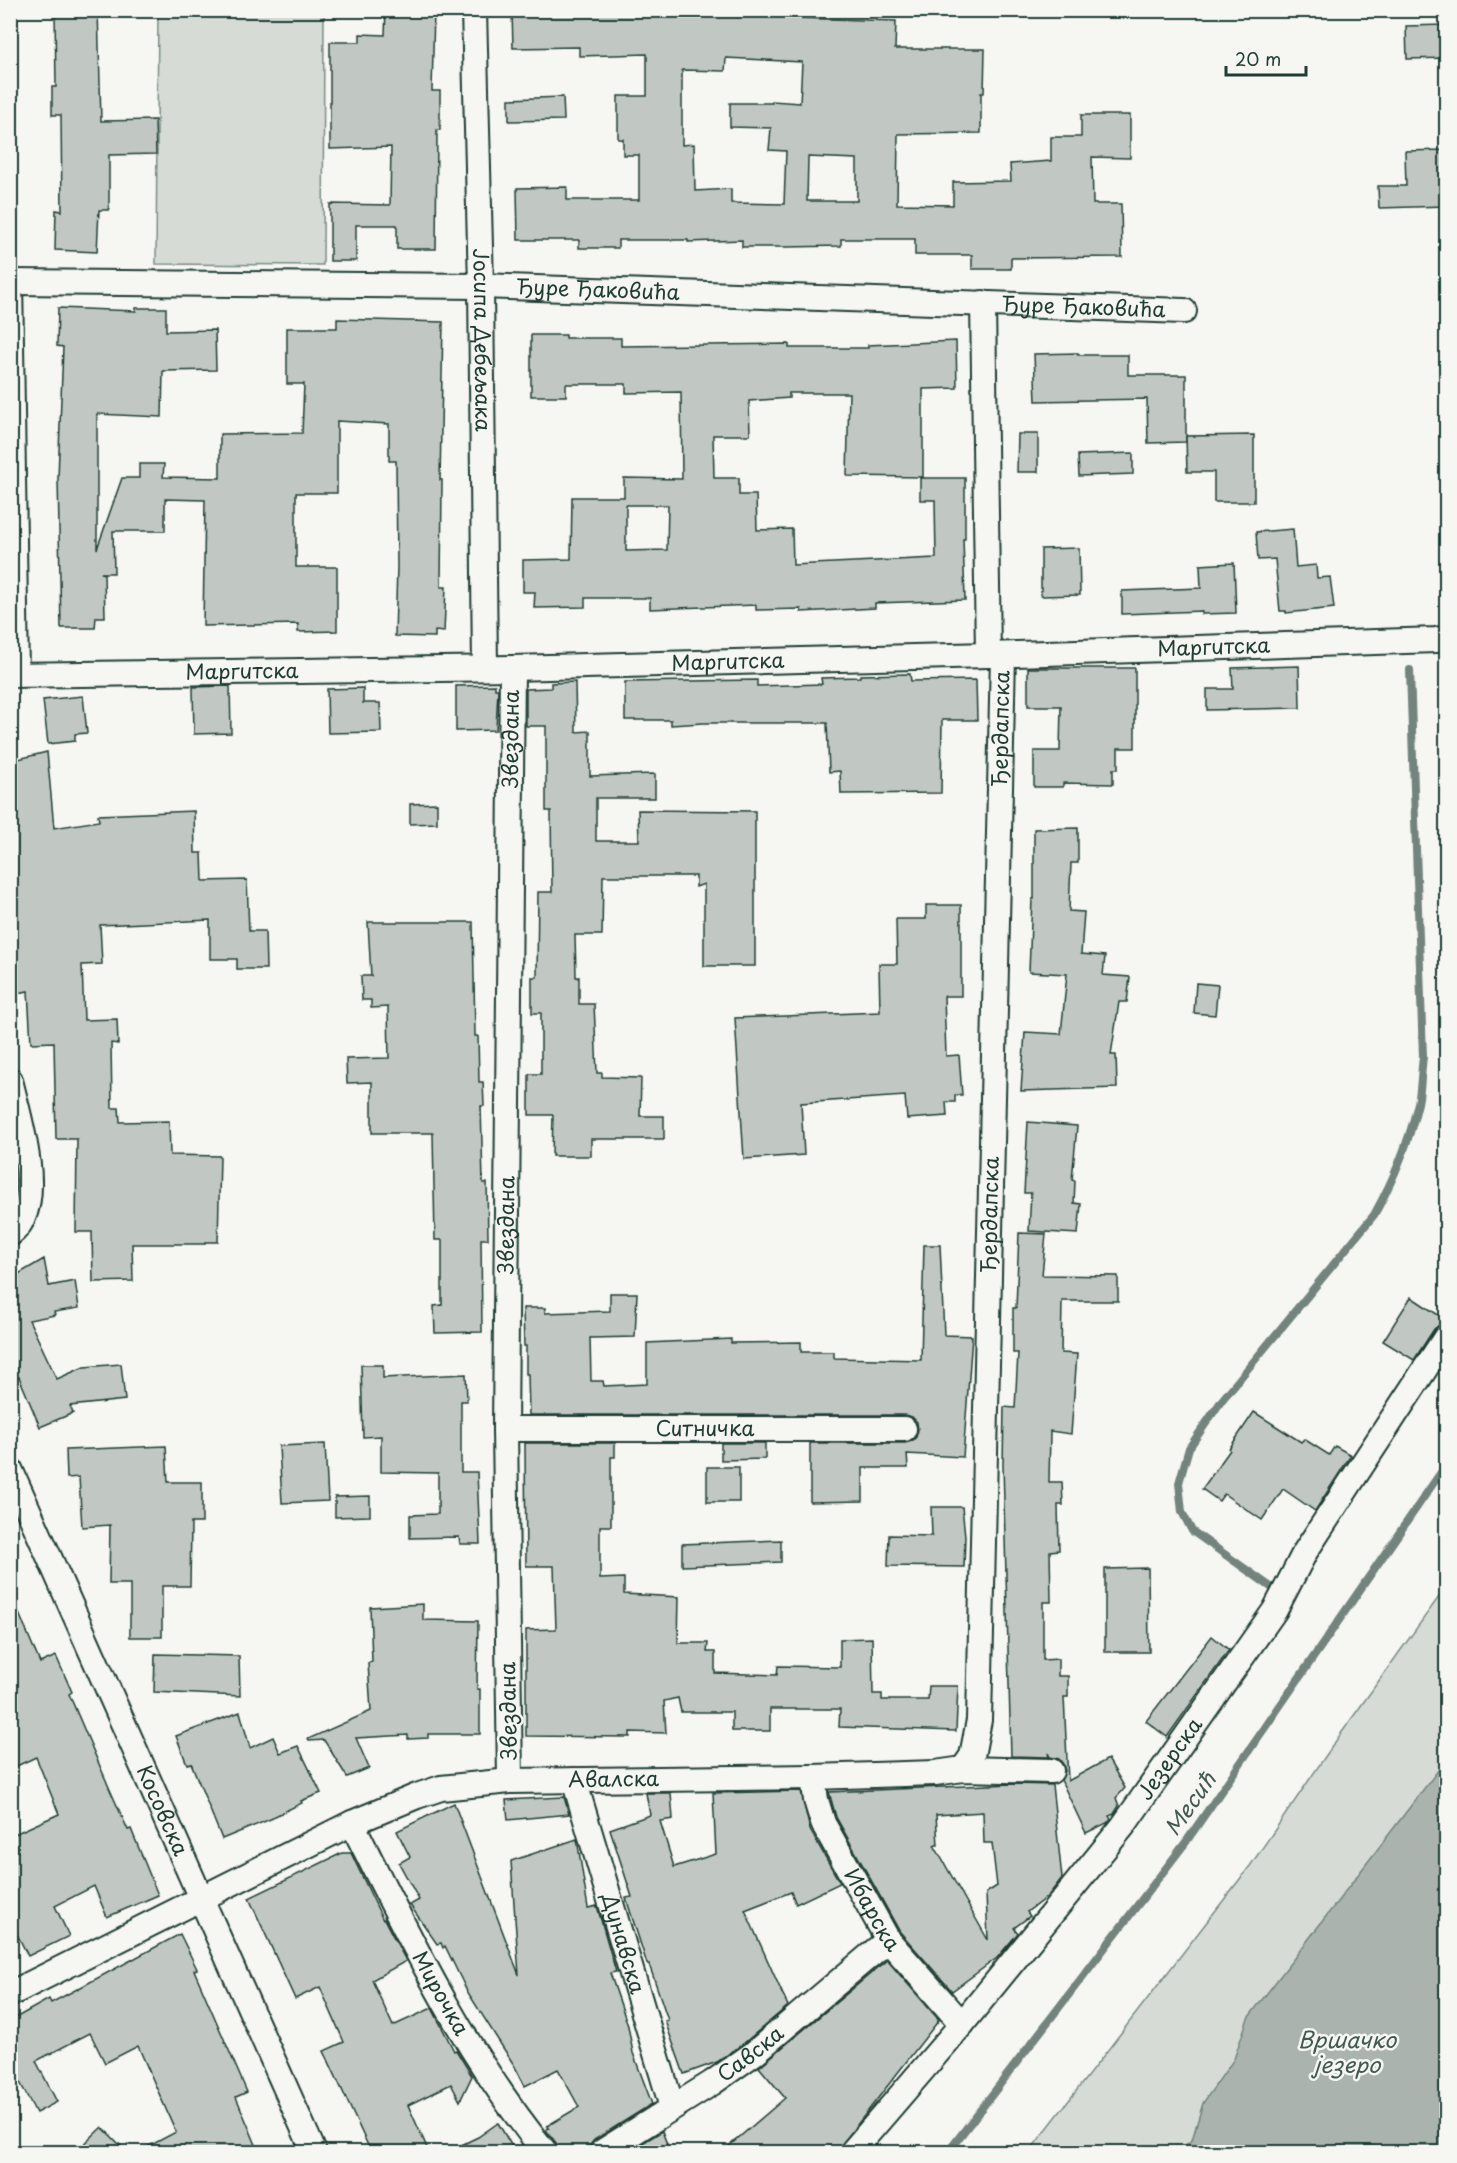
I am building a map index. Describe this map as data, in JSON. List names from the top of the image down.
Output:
{
  "streets": {
    "street": [
      "Ђуре Ђаковића",
      "Јосипа Дебељака",
      "Маргитска",
      "Ђердапска",
      "Звездана",
      "Ситничка",
      "Језерска",
      "Авалска",
      "Косовска",
      "Ибарска",
      "Дунавска",
      "Мирочка",
      "Савска"
    ]
  },
  "crossings": [
    ["Ђуре Ђаковића", "Јосипа Дебељака"],
    ["Ђуре Ђаковића", "Ђердапска"],
    ["Јосипа Дебељака", "Маргитска"],
    ["Маргитска", "Ђердапска"],
    ["Маргитска", "Звездана"],
    ["Ђердапска", "Авалска"],
    ["Звездана", "Ситничка"],
    ["Звездана", "Авалска"],
    ["Језерска", "Ибарска"],
    ["Авалска", "Косовска"],
    ["Авалска", "Ибарска"],
    ["Авалска", "Дунавска"],
    ["Авалска", "Мирочка"],
    ["Ибарска", "Савска"],
    ["Дунавска", "Савска"]
  ],
  "water": ["Месић", "Вршачко језеро"],
  "scale_bar": "20 m"
}
